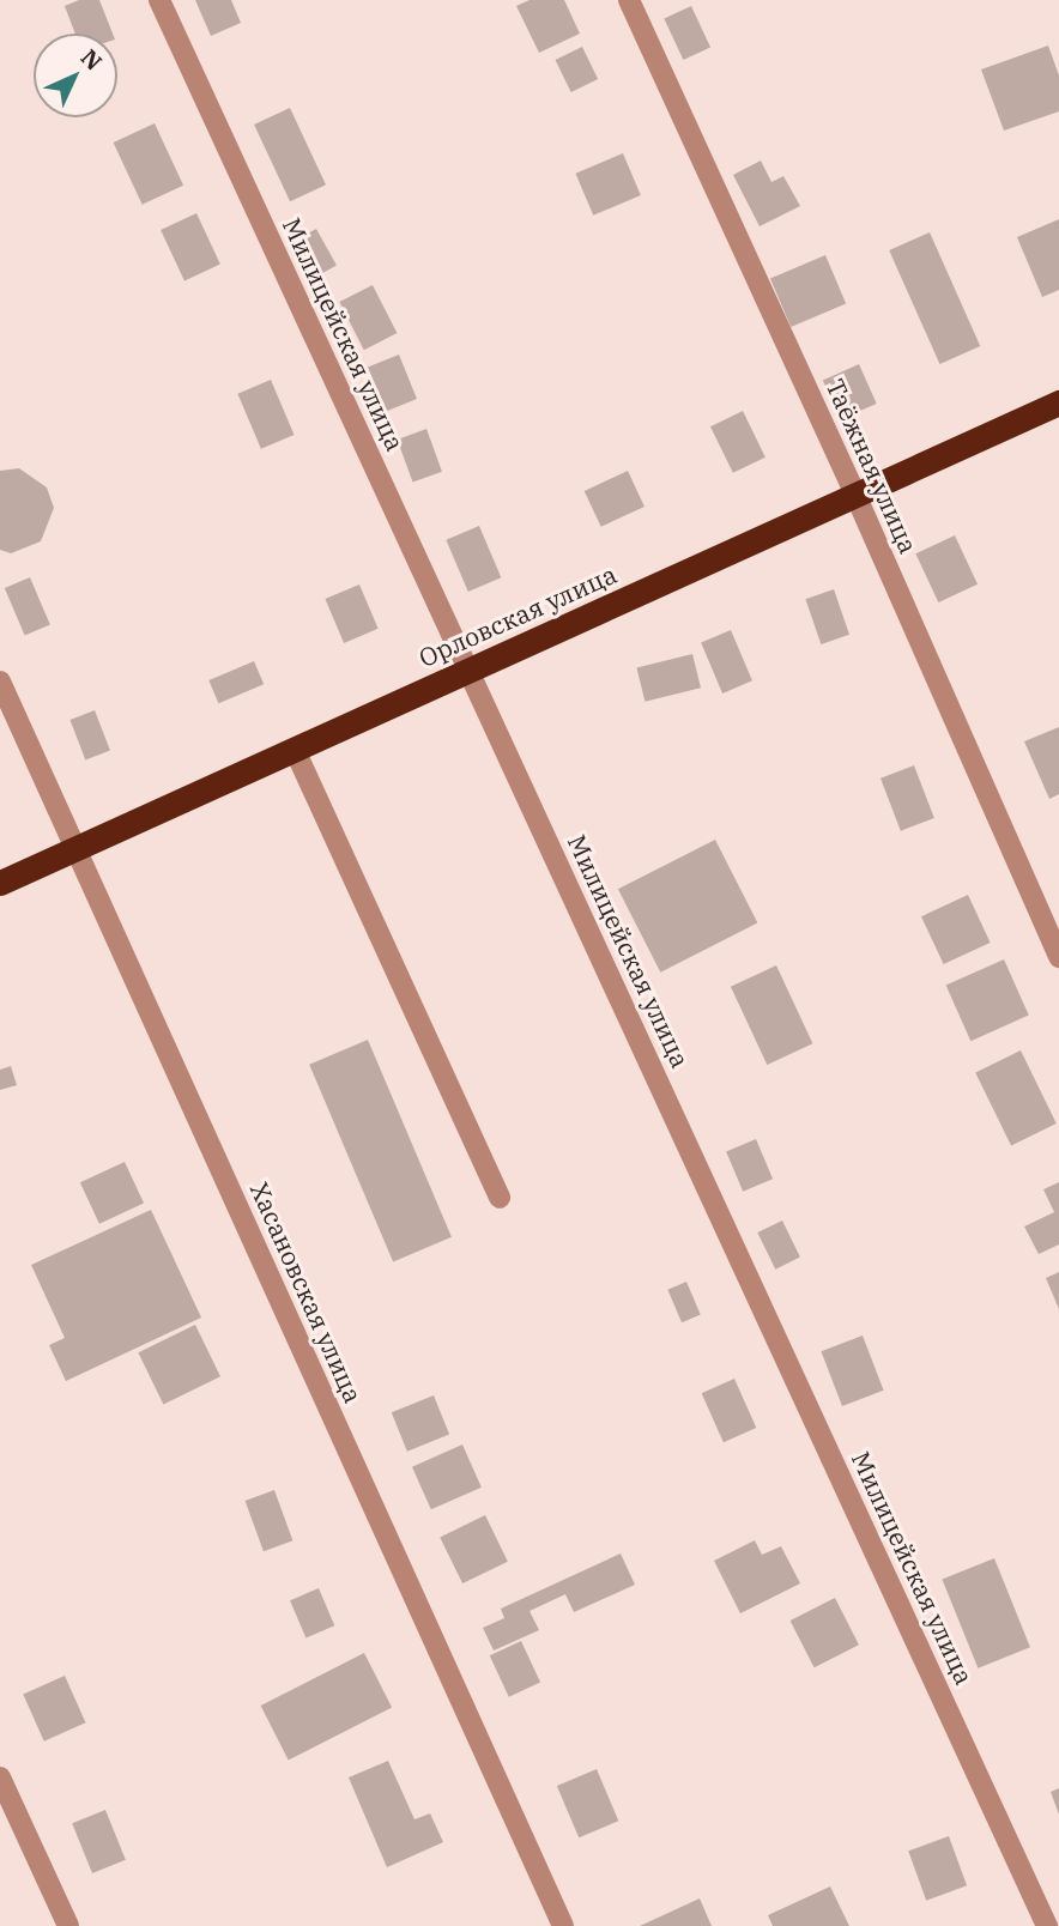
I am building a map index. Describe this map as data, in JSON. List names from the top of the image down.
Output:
{
  "streets": {
    "highway": ["Орловская улица"],
    "street": ["Милицейская улица", "Таёжная улица", "Хасановская улица"]
  },
  "crossings": [
    ["Милицейская улица", "Орловская улица"],
    ["Таёжная улица", "Орловская улица"],
    ["Орловская улица", "Хасановская улица"]
  ],
  "north": "top right"
}
